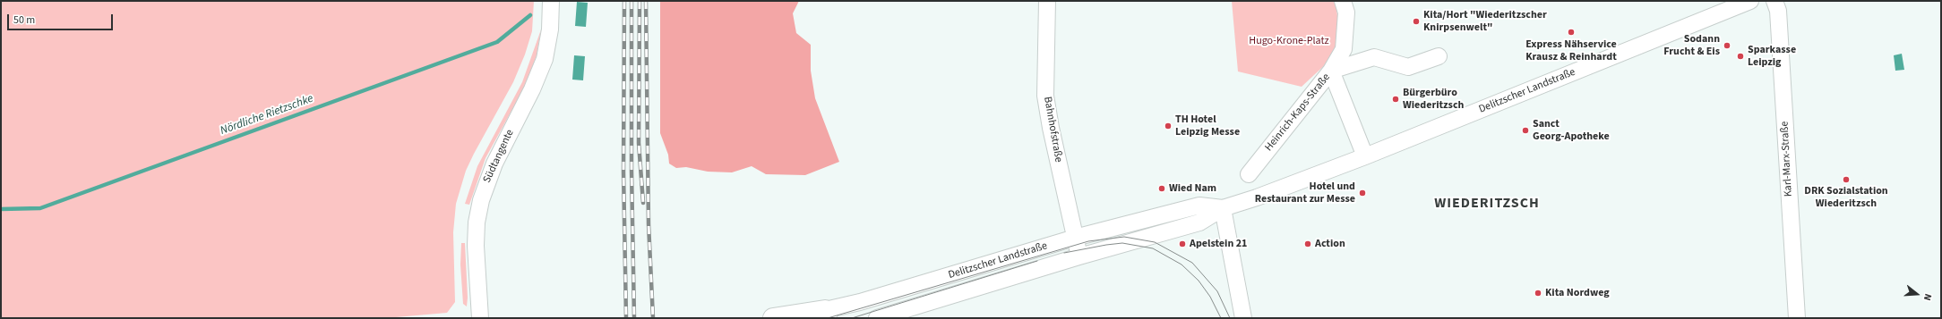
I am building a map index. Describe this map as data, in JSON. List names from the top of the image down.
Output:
{
  "streets": {
    "main road": ["Delitzscher Landstraße"],
    "street": [
      "Heinrich-Kaps-Straße",
      "Bahnhofstraße",
      "Südtangente",
      "Karl-Marx-Straße"
    ]
  },
  "crossings": [
    ["Delitzscher Landstraße", "Heinrich-Kaps-Straße"],
    ["Delitzscher Landstraße", "Bahnhofstraße"]
  ],
  "districts": ["WIEDERITZSCH"],
  "water": ["Nördliche Rietzschke"],
  "parks": ["Hugo-Krone-Platz"],
  "places": [
    "Kita/Hort \"Wiederitzscher Knirpsenwelt\"",
    "Express Nähservice Krausz & Reinhardt",
    "Sodann Frucht & Eis",
    "Sparkasse Leipzig",
    "Bürgerbüro Wiederitzsch",
    "TH Hotel Leipzig Messe",
    "Sanct Georg-Apotheke",
    "DRK Sozialstation Wiederitzsch",
    "Wied Nam",
    "Hotel und Restaurant zur Messe",
    "Apelstein 21",
    "Action",
    "Kita Nordweg"
  ],
  "scale_bar": "50 m",
  "north": "right"
}
